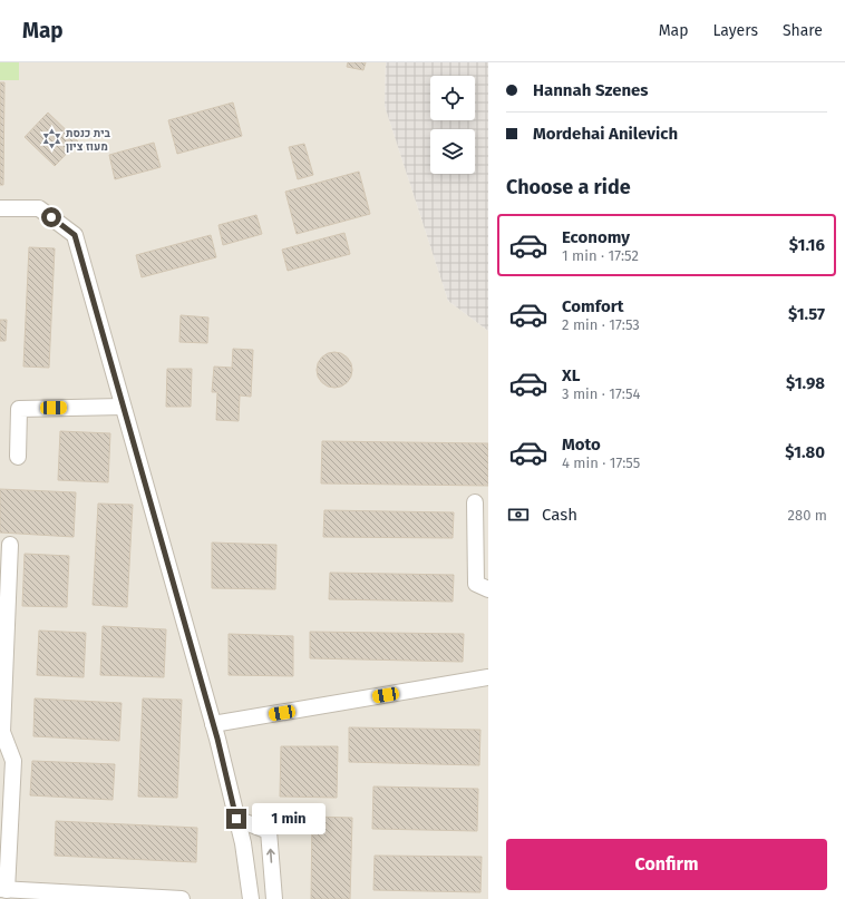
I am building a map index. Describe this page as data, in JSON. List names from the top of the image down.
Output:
{
  "places": {
    "synagogue": ["בית כנסת מעוז ציון"]
  },
  "page": {
    "header": "Map",
    "nav": ["Map", "Layers", "Share"],
    "banner": ["Hannah Szenes", "Mordehai Anilevich"],
    "heading": "Choose a ride",
    "list": [
      {
        "name": "Economy",
        "note": "1 min · 17:52",
        "value": "$1.16"
      },
      {
        "name": "Comfort",
        "note": "2 min · 17:53",
        "value": "$1.57"
      },
      {
        "name": "XL",
        "note": "3 min · 17:54",
        "value": "$1.98"
      },
      {
        "name": "Moto",
        "note": "4 min · 17:55",
        "value": "$1.80"
      }
    ],
    "pay": ["Cash", "280 m"],
    "bubble": "1 min",
    "buttons": "Confirm"
  }
}
